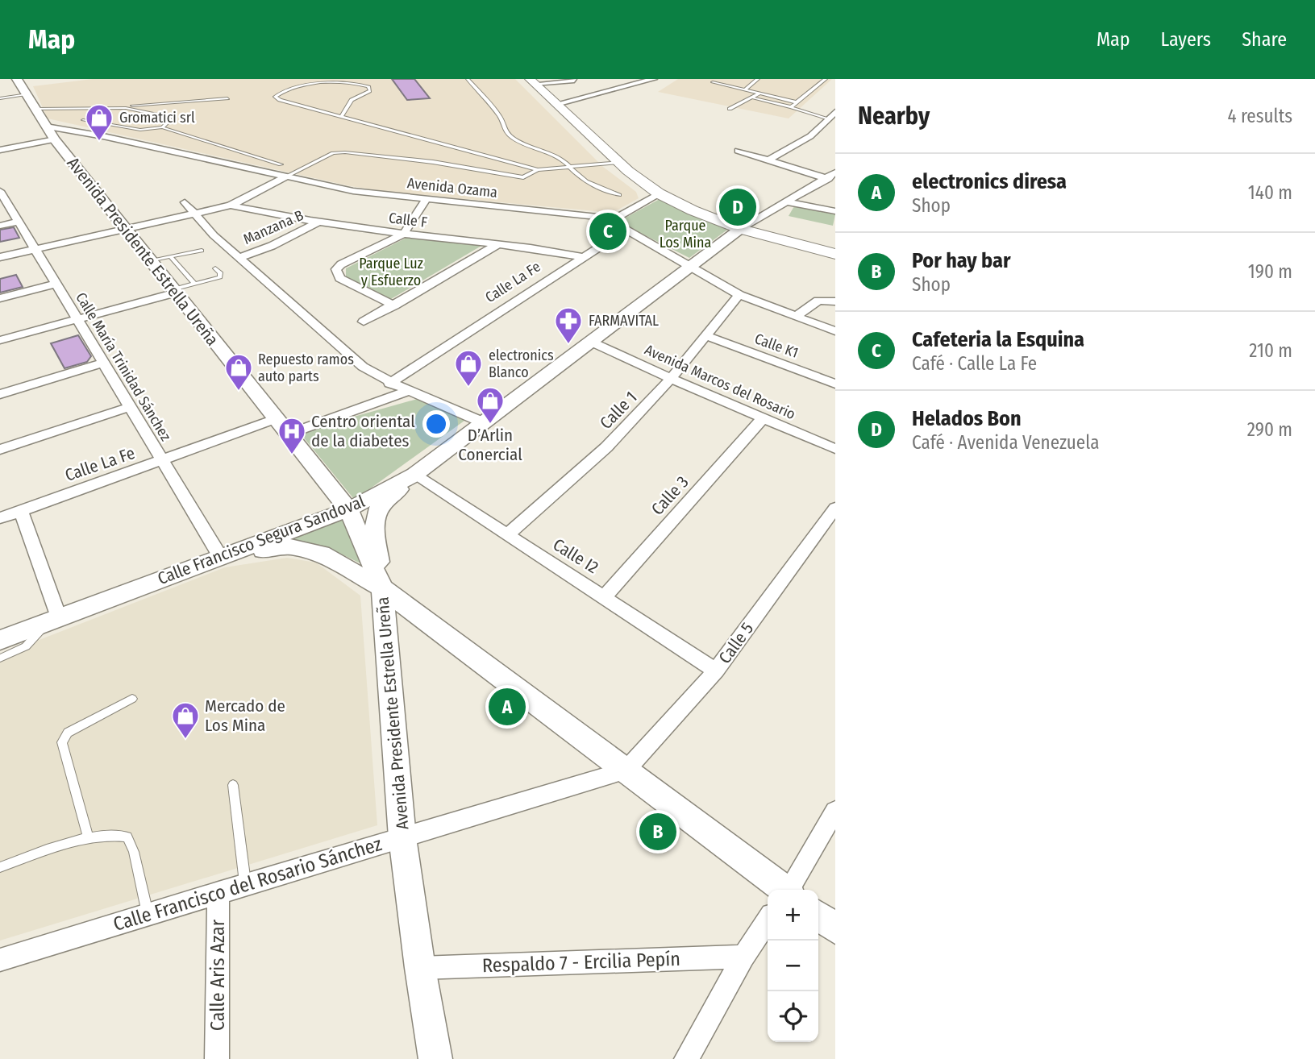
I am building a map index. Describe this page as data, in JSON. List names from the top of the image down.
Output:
{
  "streets": {
    "main road": ["Avenida Presidente Estrella Ureña", "Calle Francisco Segura Sandoval"],
    "street": [
      "Avenida Ozama",
      "Calle F",
      "Manzana B",
      "Calle La Fe",
      "Calle K1",
      "Calle María Trinidad Sánchez",
      "Avenida Marcos del Rosario",
      "Calle 1",
      "Calle 3",
      "Calle I2",
      "Calle 5",
      "Calle Francisco del Rosario Sánchez",
      "Respaldo 7 - Ercilia Pepín",
      "Calle Aris Azar"
    ]
  },
  "crossings": [
    ["Avenida Ozama", "Avenida Presidente Estrella Ureña"],
    ["Avenida Ozama", "Calle La Fe"],
    ["Avenida Ozama", "Calle 1"],
    ["Avenida Ozama", "Calle Francisco Segura Sandoval"],
    ["Calle F", "Manzana B"],
    ["Calle F", "Calle La Fe"],
    ["Avenida Presidente Estrella Ureña", "Calle La Fe"],
    ["Avenida Presidente Estrella Ureña", "Calle Francisco Segura Sandoval"],
    ["Avenida Presidente Estrella Ureña", "Calle Francisco del Rosario Sánchez"],
    ["Avenida Presidente Estrella Ureña", "Respaldo 7 - Ercilia Pepín"],
    ["Calle La Fe", "Calle María Trinidad Sánchez"],
    ["Calle K1", "Calle 1"],
    ["Calle María Trinidad Sánchez", "Calle Francisco Segura Sandoval"],
    ["Avenida Marcos del Rosario", "Calle 1"],
    ["Avenida Marcos del Rosario", "Calle 3"],
    ["Avenida Marcos del Rosario", "Calle Francisco Segura Sandoval"],
    ["Calle 1", "Calle I2"],
    ["Calle 3", "Calle I2"],
    ["Calle Francisco Segura Sandoval", "Calle I2"],
    ["Calle I2", "Calle 5"],
    ["Calle 5", "Calle Francisco del Rosario Sánchez"],
    ["Calle Francisco del Rosario Sánchez", "Calle Aris Azar"]
  ],
  "parks": ["Parque Los Mina", "Parque Luz y Esfuerzo"],
  "places": {
    "shop": [
      "Gromatici srl",
      "electronics Blanco",
      "Repuesto ramos auto parts",
      "D’Arlin Conercial",
      "Mercado de Los Mina"
    ],
    "pharmacy": ["FARMAVITAL"],
    "hospital": ["Centro oriental de la diabetes"]
  },
  "page": {
    "header": "Map",
    "nav": ["Map", "Layers", "Share"],
    "heading": ["Nearby", "4 results"],
    "list": [
      {
        "mark": "A",
        "name": "electronics diresa",
        "note": "Shop",
        "value": "140 m"
      },
      {
        "mark": "B",
        "name": "Por hay bar",
        "note": "Shop",
        "value": "190 m"
      },
      {
        "mark": "C",
        "name": "Cafeteria la Esquina",
        "note": "Café · Calle La Fe",
        "value": "210 m"
      },
      {
        "mark": "D",
        "name": "Helados Bon",
        "note": "Café · Avenida Venezuela",
        "value": "290 m"
      }
    ],
    "pins": [
      "D",
      "C",
      "A",
      "B"
    ],
    "map_buttons": ["+", "−"]
  }
}
